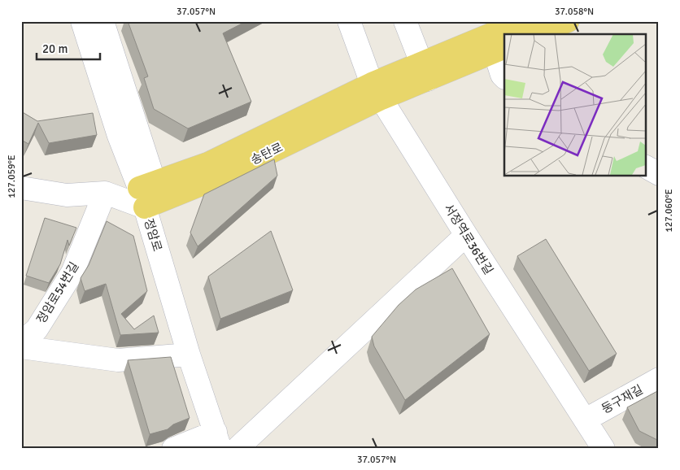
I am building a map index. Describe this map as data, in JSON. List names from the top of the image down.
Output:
{
  "streets": {
    "main road": ["송탄로"],
    "street": [
      "정암로",
      "서정역로36번길",
      "정암로54번길",
      "둥구재길"
    ]
  },
  "crossings": [
    ["송탄로", "정암로"],
    ["송탄로", "서정역로36번길"],
    ["서정역로36번길", "둥구재길"]
  ],
  "scale_bar": "20 m",
  "coordinates": [
    "37.057°N",
    "37.058°N",
    "127.059°E",
    "127.060°E"
  ]
}
